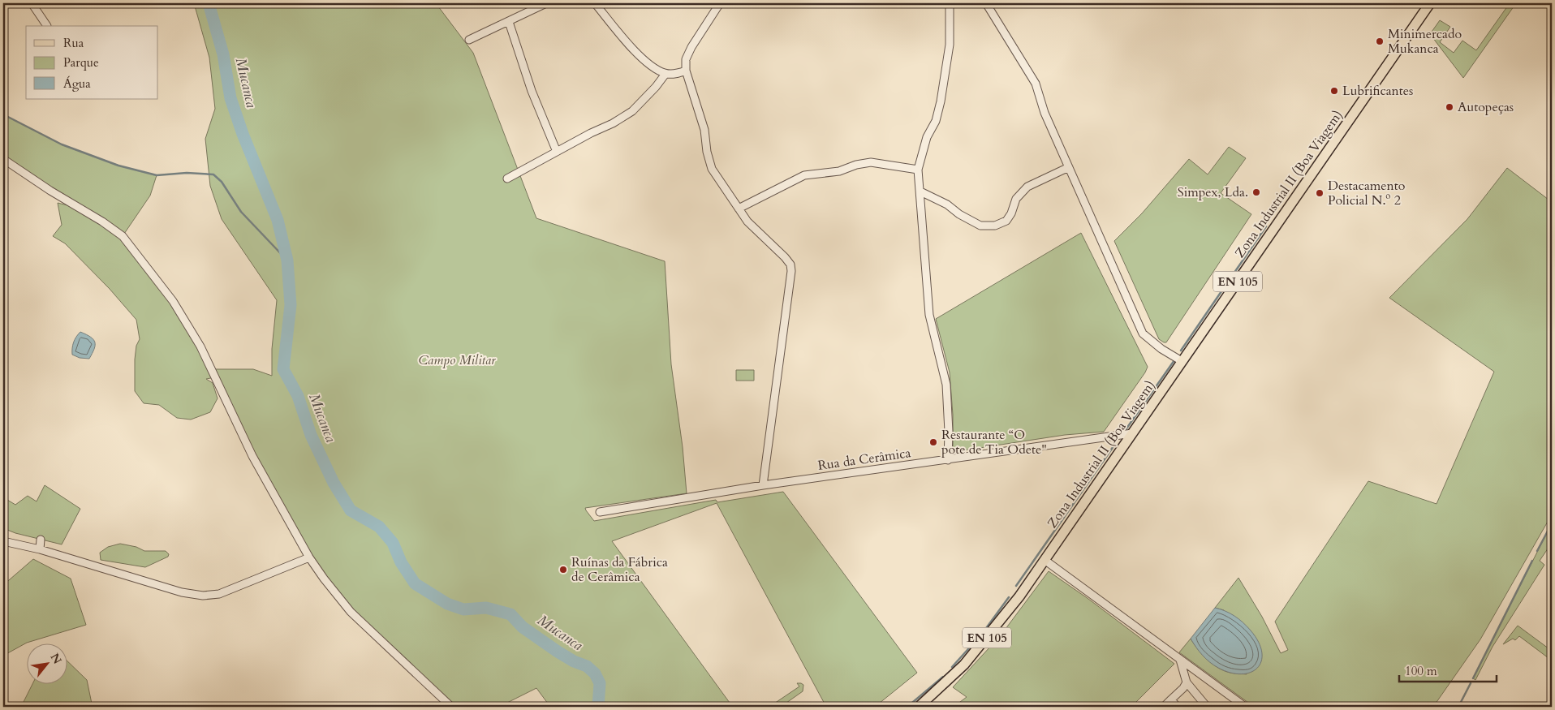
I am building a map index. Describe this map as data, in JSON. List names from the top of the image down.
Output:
{
  "streets": {
    "main road": ["Zona Industrial II (Boa Viagem)", "EN 105"],
    "street": ["Rua da Cerâmica"]
  },
  "crossings": [
    ["Zona Industrial II (Boa Viagem)", "EN 105"],
    ["Zona Industrial II (Boa Viagem)", "Rua da Cerâmica"]
  ],
  "water": ["Mucanca"],
  "parks": ["Campo Militar"],
  "places": [
    "Minimercado Mukanca",
    "Lubrificantes",
    "Autopeças",
    "Simpex, Lda.",
    "Destacamento Policial N.º 2",
    "Restaurante “O pote de Tia Odete\"",
    "Ruínas da Fábrica de Cerâmica"
  ],
  "legend": ["Rua", "Parque", "Água"],
  "scale_bar": "100 m",
  "north": "top right"
}
